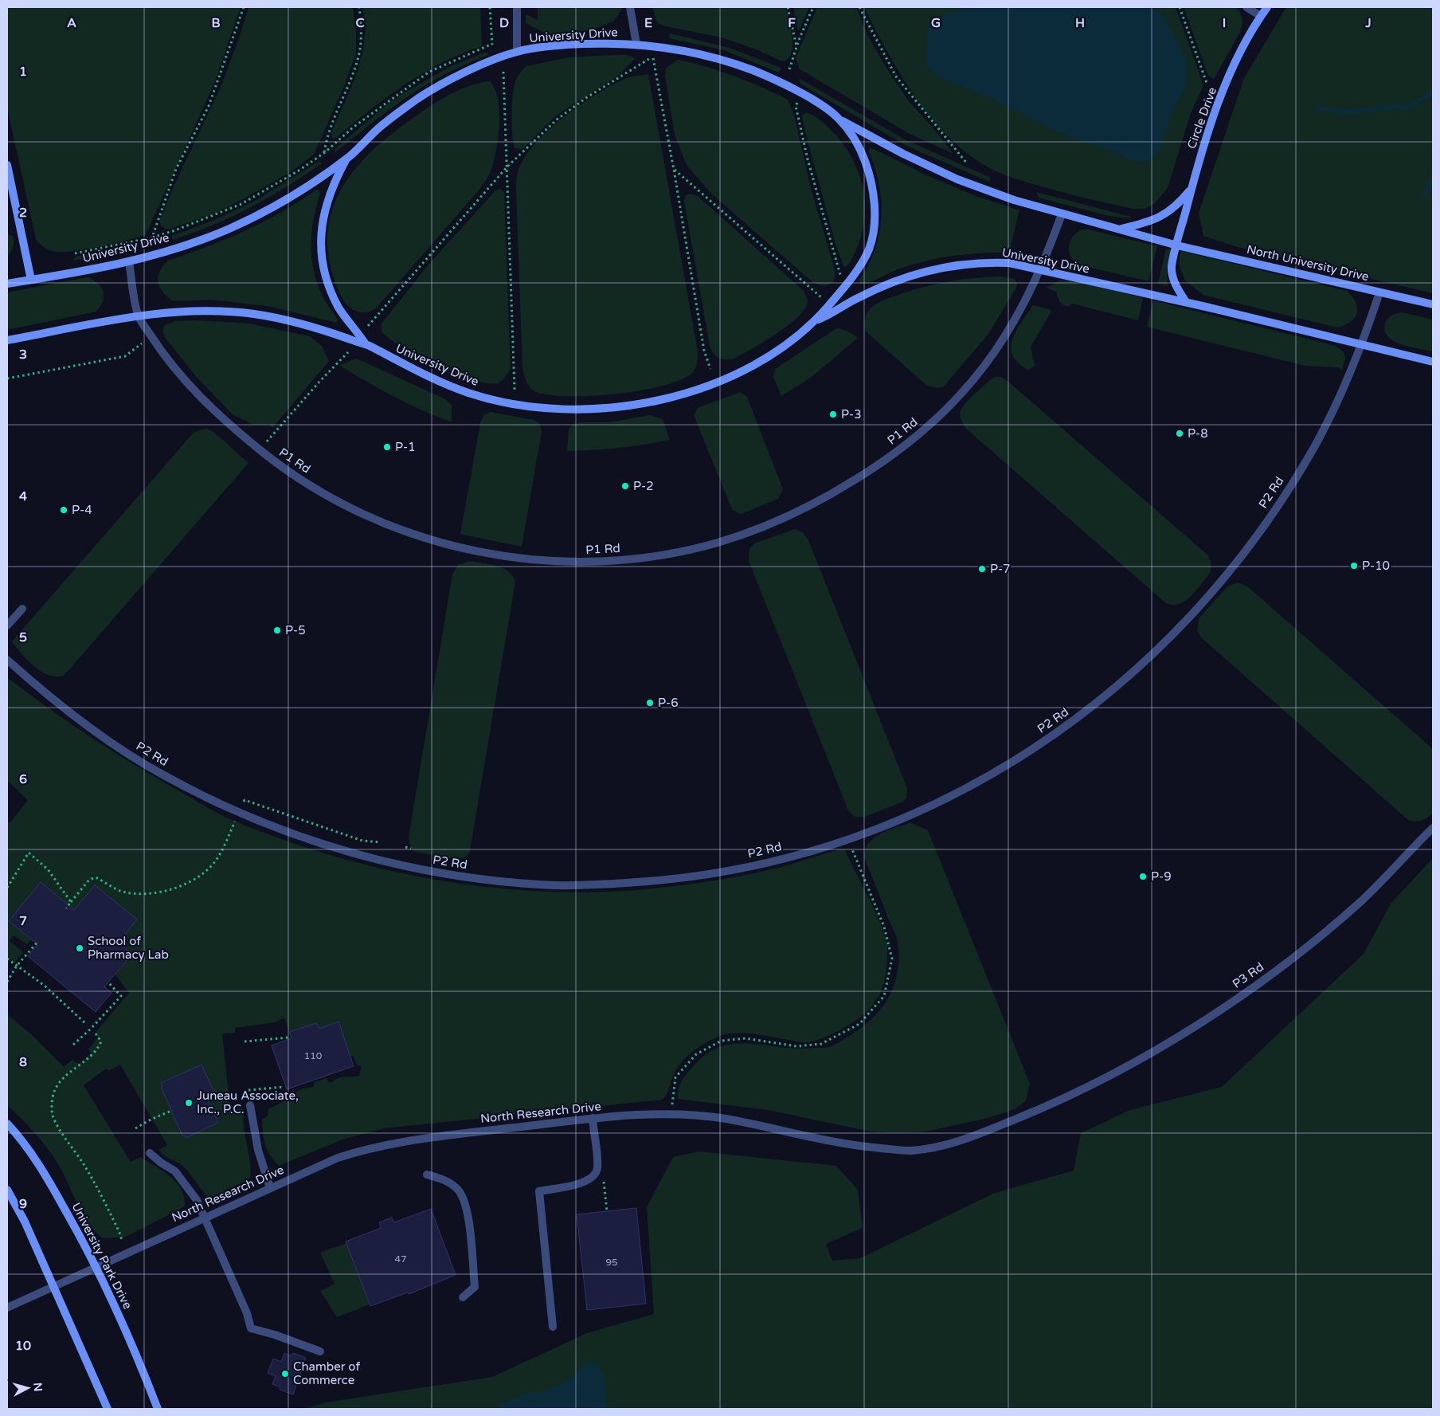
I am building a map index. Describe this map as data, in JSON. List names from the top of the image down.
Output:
{
  "streets": {
    "main road": [
      "University Drive",
      "Circle Drive",
      "North University Drive",
      "University Park Drive"
    ],
    "street": [
      "P1 Rd",
      "P2 Rd",
      "P3 Rd",
      "North Research Drive"
    ]
  },
  "crossings": [
    ["University Drive", "Circle Drive"],
    ["University Drive", "North University Drive"],
    ["University Drive", "P1 Rd"],
    ["Circle Drive", "North University Drive"],
    ["North University Drive", "P2 Rd"],
    ["P3 Rd", "North Research Drive"],
    ["North Research Drive", "University Park Drive"]
  ],
  "places": [
    "P-3",
    "P-8",
    "P-1",
    "P-2",
    "P-4",
    "P-10",
    "P-7",
    "P-5",
    "P-6",
    "P-9",
    "School of Pharmacy Lab",
    "Juneau Associate, Inc., P.C.",
    "Chamber of Commerce"
  ],
  "house_numbers": ["110", "47", "95"],
  "north": "right",
  "grid": {
    "columns": [
      "A",
      "B",
      "C",
      "D",
      "E",
      "F",
      "G",
      "H",
      "I",
      "J"
    ],
    "rows": [
      "1",
      "2",
      "3",
      "4",
      "5",
      "6",
      "7",
      "8",
      "9",
      "10"
    ]
  }
}
